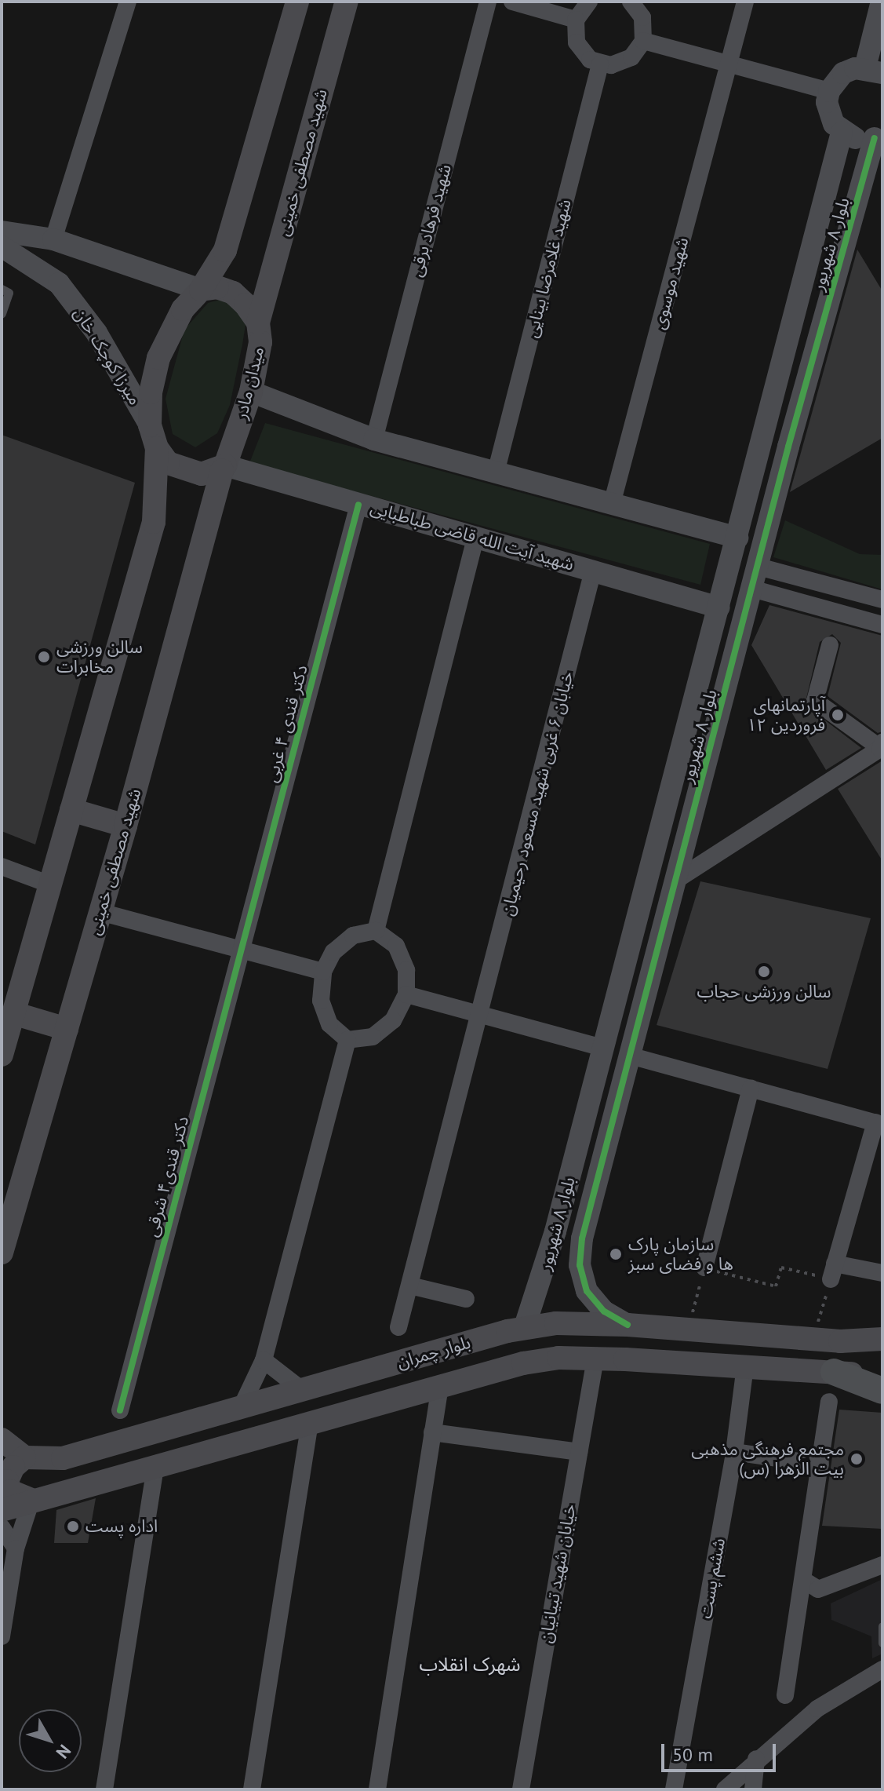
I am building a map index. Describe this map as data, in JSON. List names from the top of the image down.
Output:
{
  "streets": {
    "main road": ["شهید مصطفی خمینی", "میدان مادر", "بلوار چمران"],
    "street": [
      "شهید فرهاد برقی",
      "بلوار ۸ شهریور",
      "شهید غلامرضا بینایی",
      "شهید موسوی",
      "میرزا کوچک خان",
      "شهید آیت الله قاضی طباطبایی",
      "دکتر قندی ۴ غربی",
      "خیابان ۶ غربی شهید مسعود رحیمیان",
      "دکتر قندی۴ شرقی",
      "خیابان شهید تبیانیان",
      "ششم پست"
    ]
  },
  "crossings": [
    ["شهید مصطفی خمینی", "میدان مادر"],
    ["شهید مصطفی خمینی", "شهید آیت الله قاضی طباطبایی"],
    ["بلوار ۸ شهریور", "شهید آیت الله قاضی طباطبایی"],
    ["بلوار ۸ شهریور", "بلوار چمران"],
    ["میدان مادر", "شهید آیت الله قاضی طباطبایی"],
    ["شهید آیت الله قاضی طباطبایی", "دکتر قندی ۴ غربی"],
    ["شهید آیت الله قاضی طباطبایی", "خیابان ۶ غربی شهید مسعود رحیمیان"],
    ["دکتر قندی ۴ غربی", "دکتر قندی۴ شرقی"],
    ["بلوار چمران", "خیابان شهید تبیانیان"],
    ["بلوار چمران", "ششم پست"]
  ],
  "districts": ["شهرک انقلاب"],
  "places": [
    "سالن ورزشی مخابرات",
    "آپارتمانهای ۱۲ فروردین",
    "سالن ورزشی حجاب",
    "سازمان پارک ها و فضای سبز",
    "مجتمع فرهنگی مذهبی بیت الزهرا (س)",
    "اداره پست"
  ],
  "scale_bar": "50 m",
  "north": "bottom right"
}
